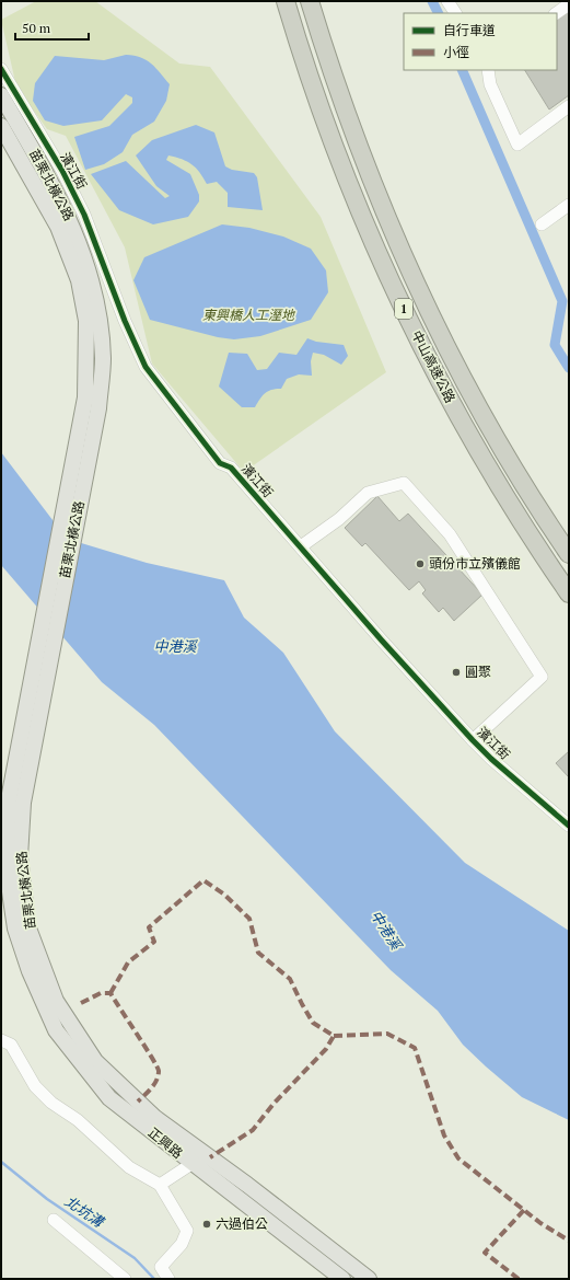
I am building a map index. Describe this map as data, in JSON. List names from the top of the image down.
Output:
{
  "streets": {
    "highway": ["1", "中山高速公路"],
    "main road": ["苗栗北橫公路", "正興路"],
    "street": ["濱江街"]
  },
  "crossings": [
    ["苗栗北橫公路", "正興路"]
  ],
  "water": ["中港溪", "北坑溝"],
  "parks": ["東興橋人工溼地"],
  "places": ["頭份市立殯儀館", "圓聚", "六過伯公"],
  "legend": ["自行車道", "小徑"],
  "scale_bar": "50 m"
}
